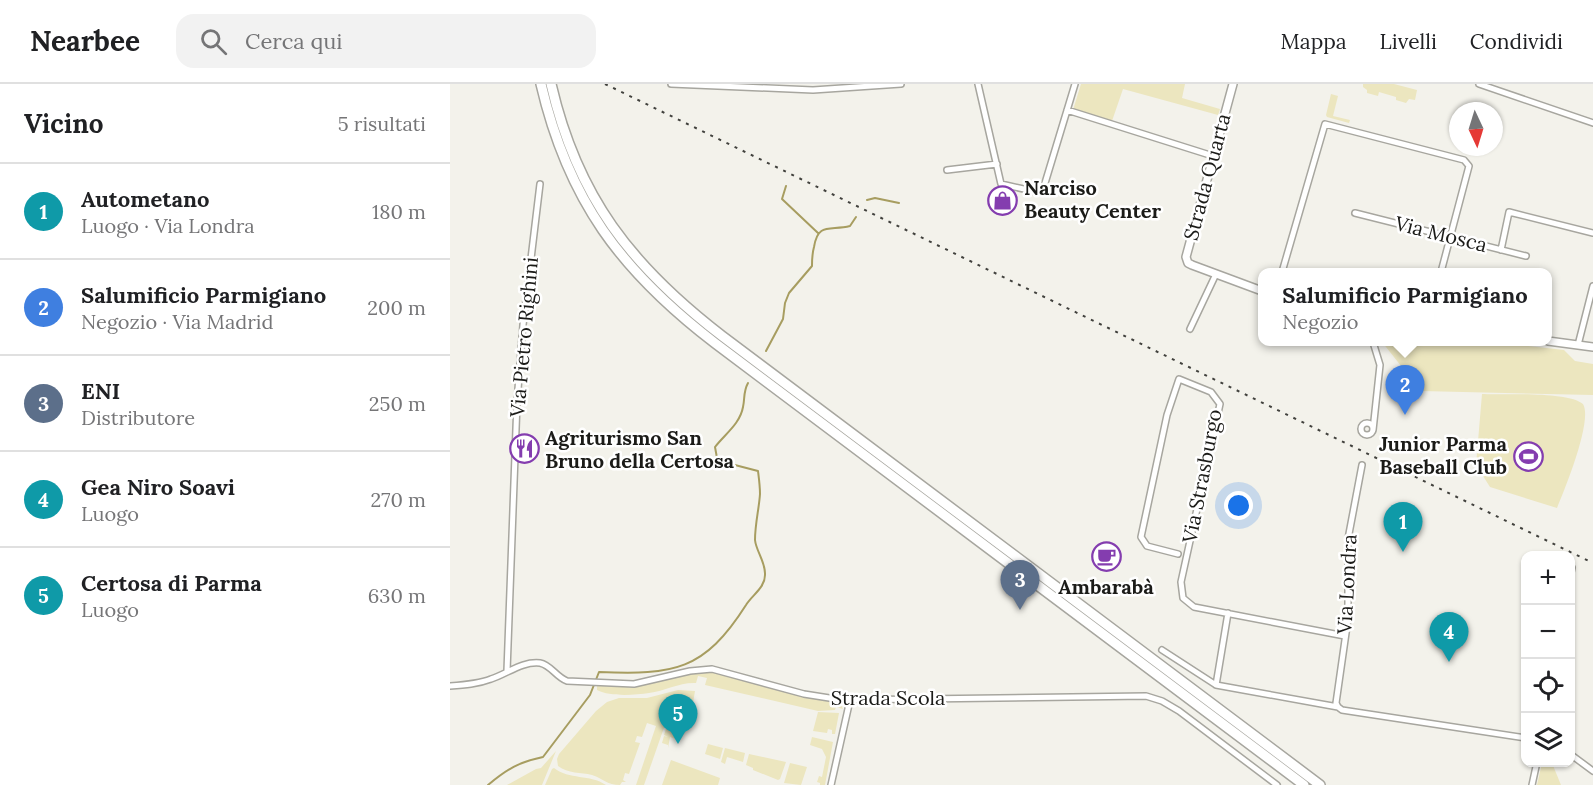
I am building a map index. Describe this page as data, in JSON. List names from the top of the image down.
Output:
{
  "streets": {
    "street": [
      "Strada Quarta",
      "Via Mosca",
      "Via Pietro Righini",
      "Via Strasburgo",
      "Via Londra",
      "Strada Scola"
    ]
  },
  "crossings": [
    ["Via Pietro Righini", "Strada Scola"],
    ["Via Strasburgo", "Via Londra"]
  ],
  "places": {
    "shop": ["Narciso Beauty Center"],
    "restaurant": ["Agriturismo San Bruno della Certosa"],
    "sports": ["Junior Parma Baseball Club"],
    "cafe": ["Ambarabà"]
  },
  "north": "bottom",
  "page": {
    "header": "Nearbee",
    "search": "Cerca qui",
    "nav": ["Mappa", "Livelli", "Condividi"],
    "heading": ["Vicino", "5 risultati"],
    "list": [
      {
        "mark": "1",
        "name": "Autometano",
        "note": "Luogo · Via Londra",
        "value": "180 m"
      },
      {
        "mark": "2",
        "name": "Salumificio Parmigiano",
        "note": "Negozio · Via Madrid",
        "value": "200 m"
      },
      {
        "mark": "3",
        "name": "ENI",
        "note": "Distributore",
        "value": "250 m"
      },
      {
        "mark": "4",
        "name": "Gea Niro Soavi",
        "note": "Luogo",
        "value": "270 m"
      },
      {
        "mark": "5",
        "name": "Certosa di Parma",
        "note": "Luogo",
        "value": "630 m"
      }
    ],
    "popup": ["Salumificio Parmigiano", "Negozio"],
    "pins": [
      "2",
      "1",
      "3",
      "4",
      "5"
    ],
    "map_buttons": ["+", "−"]
  }
}
